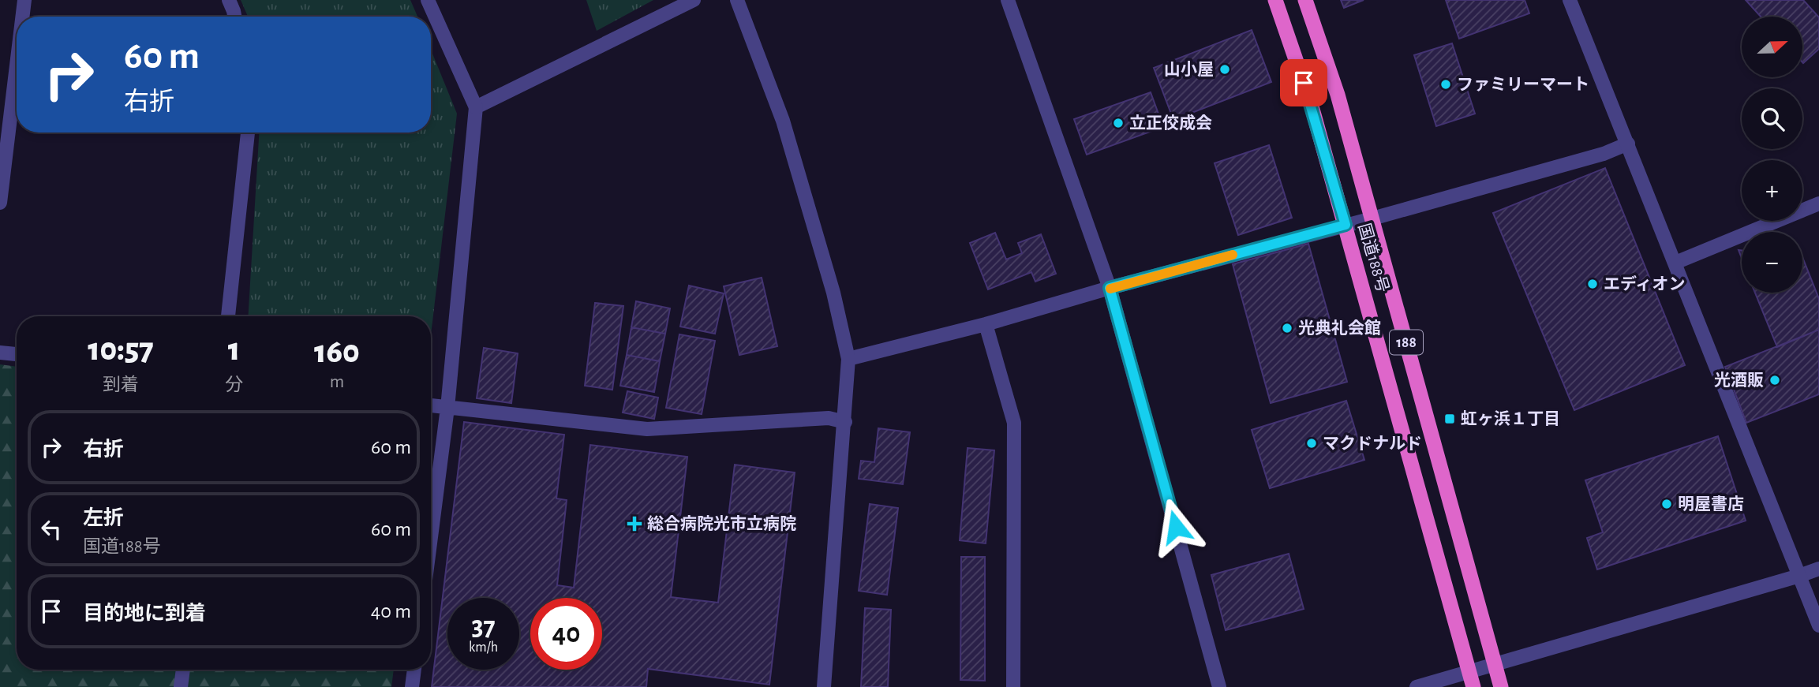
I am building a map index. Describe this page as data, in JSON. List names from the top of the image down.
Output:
{
  "streets": {
    "highway": ["国道188号", "188"]
  },
  "places": {
    "other": [
      "山小屋",
      "ファミリーマート",
      "立正佼成会",
      "エディオン",
      "光典礼会館",
      "光酒販",
      "マクドナルド",
      "明屋書店"
    ],
    "transit": ["虹ヶ浜１丁目"],
    "health": ["総合病院光市立病院"]
  },
  "north": "right",
  "page": {
    "map_buttons": ["+", "−"],
    "turn": ["60 m", "右折"],
    "eta": [
      "10:57",
      "到着",
      "1",
      "分",
      "160",
      "m"
    ],
    "list": [
      {
        "name": "右折",
        "value": "60 m"
      },
      {
        "name": "左折",
        "note": "国道188号",
        "value": "60 m"
      },
      {
        "name": "目的地に到着",
        "value": "40 m"
      }
    ],
    "speed": "37 km/h",
    "limit": "40"
  }
}
